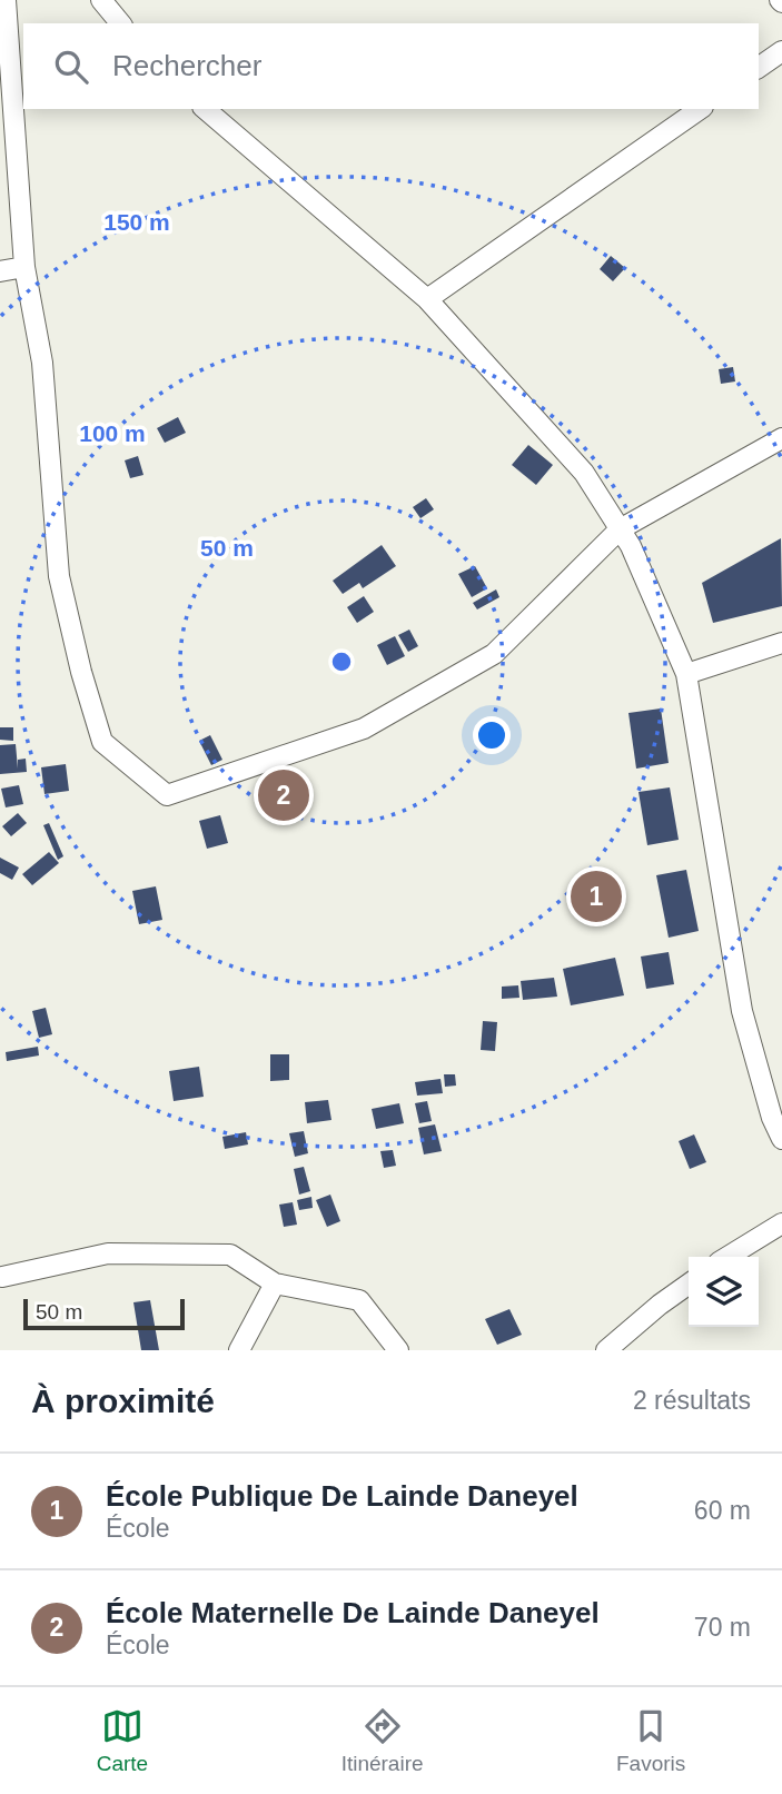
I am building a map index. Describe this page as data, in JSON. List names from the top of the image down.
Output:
{
  "scale_bar": "50 m",
  "page": {
    "search": "Rechercher",
    "pins": ["2", "1"],
    "scale": "50 m",
    "heading": ["À proximité", "2 résultats"],
    "list": [
      {
        "mark": "1",
        "name": "École Publique De Lainde Daneyel",
        "note": "École",
        "value": "60 m"
      },
      {
        "mark": "2",
        "name": "École Maternelle De Lainde Daneyel",
        "note": "École",
        "value": "70 m"
      }
    ],
    "nav": ["Carte", "Itinéraire", "Favoris"]
  },
  "rings": ["150 m", "100 m", "50 m"]
}
